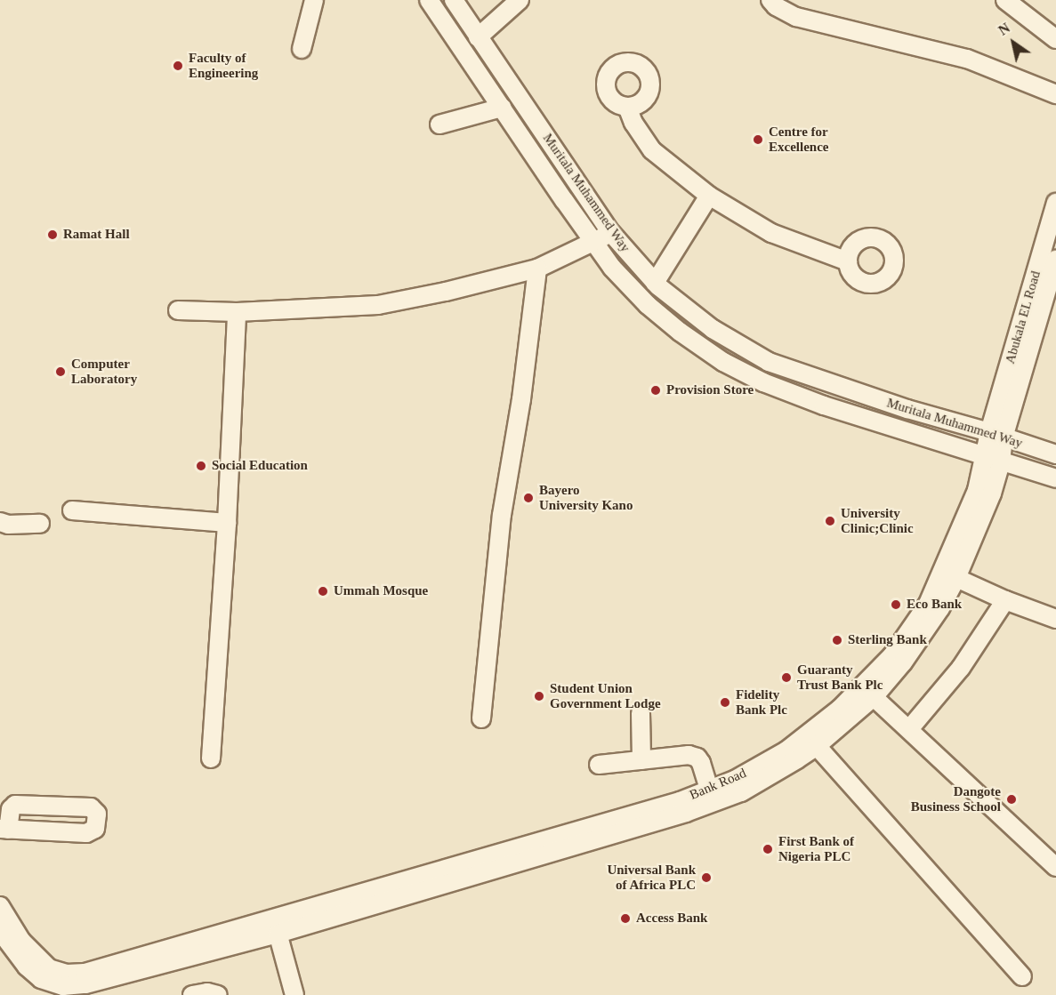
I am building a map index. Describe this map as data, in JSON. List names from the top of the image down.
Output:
{
  "streets": {
    "street": ["Muritala Muhammed Way", "Abukala EL Road", "Bank Road"]
  },
  "crossings": [
    ["Muritala Muhammed Way", "Abukala EL Road"],
    ["Muritala Muhammed Way", "Bank Road"],
    ["Abukala EL Road", "Bank Road"]
  ],
  "places": [
    "Faculty of Engineering",
    "Centre for Excellence",
    "Ramat Hall",
    "Computer Laboratory",
    "Provision Store",
    "Social Education",
    "Bayero University Kano",
    "University Clinic;Clinic",
    "Ummah Mosque",
    "Eco Bank",
    "Sterling Bank",
    "Guaranty Trust Bank Plc",
    "Student Union Government Lodge",
    "Fidelity Bank Plc",
    "Dangote Business School",
    "First Bank of Nigeria PLC",
    "Universal Bank of Africa PLC",
    "Access Bank"
  ],
  "north": "top left"
}
